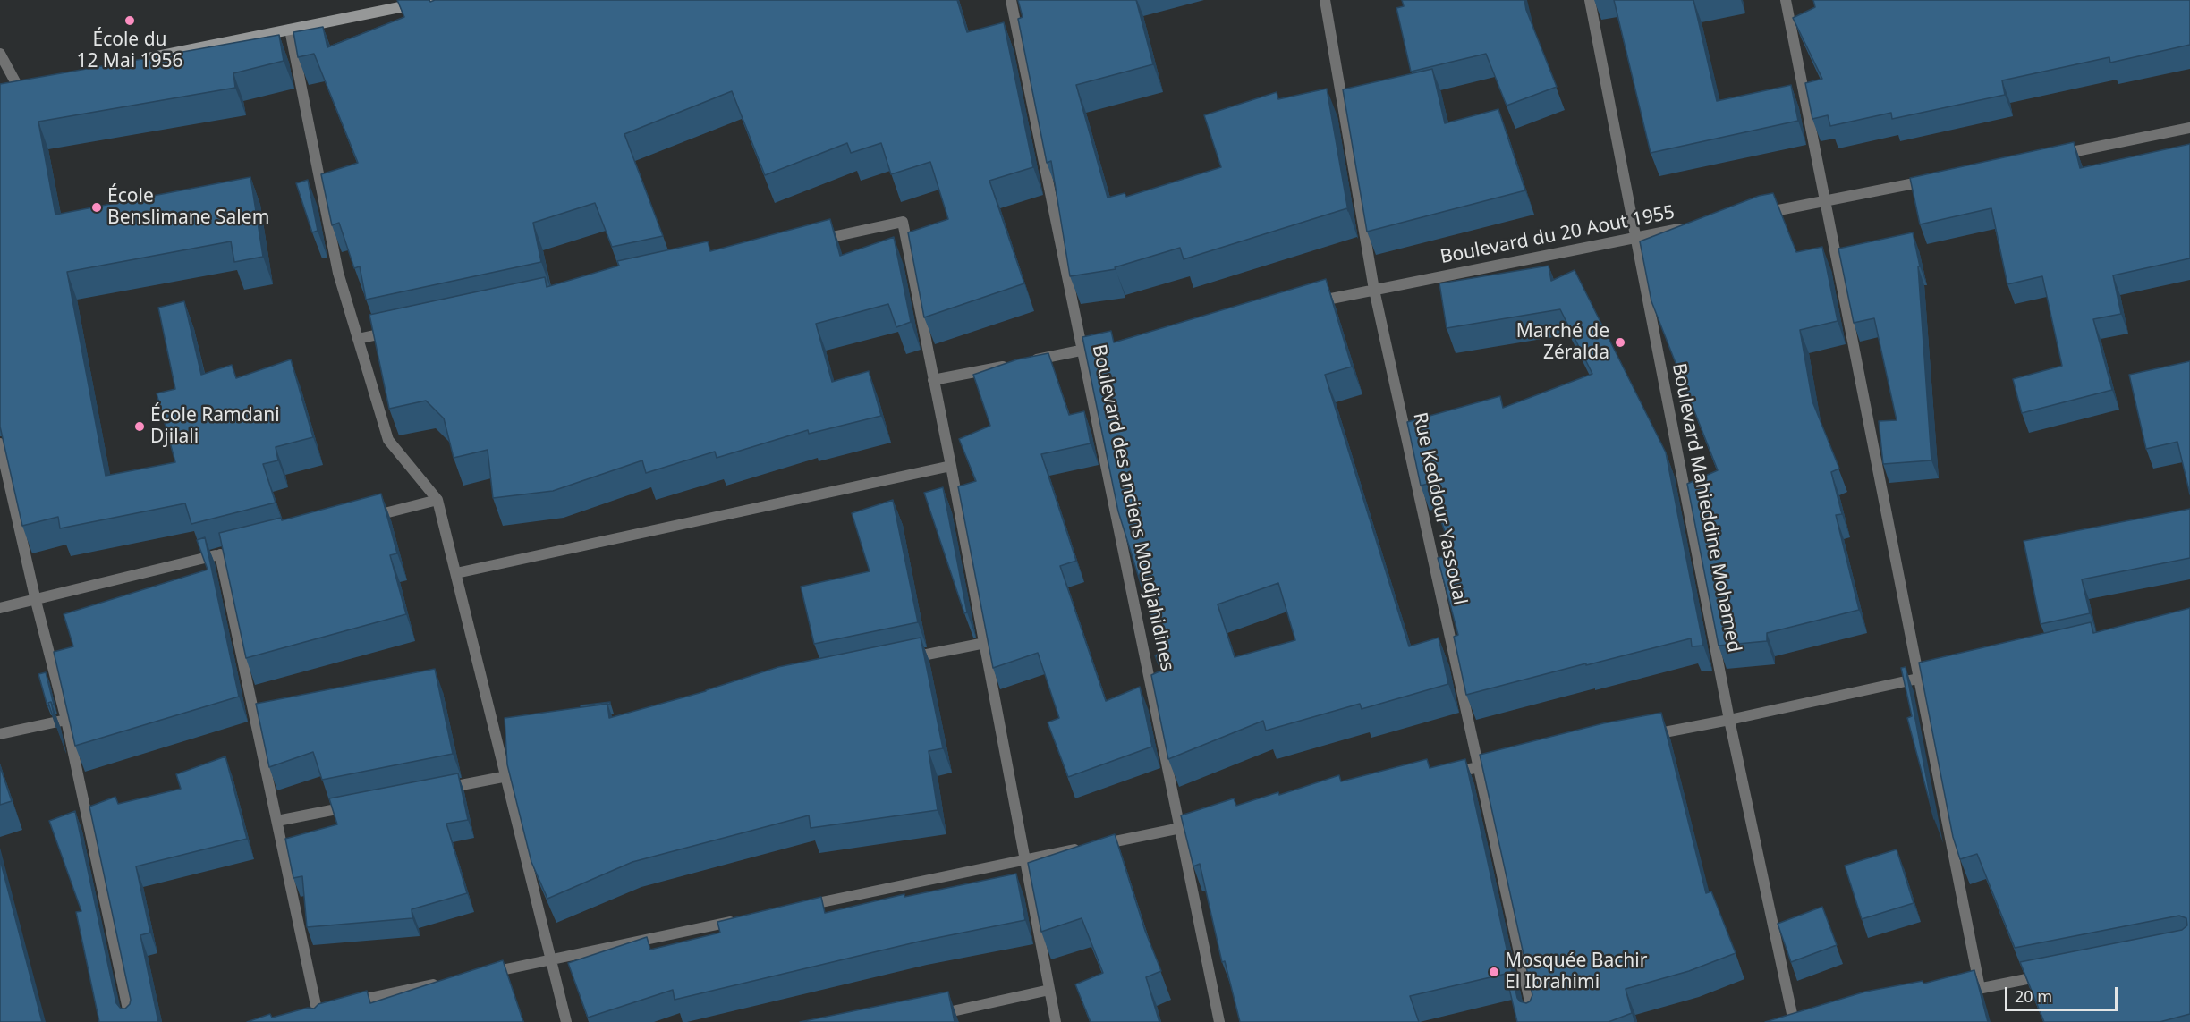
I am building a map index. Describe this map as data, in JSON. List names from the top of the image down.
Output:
{
  "streets": {
    "street": [
      "Boulevard du 20 Aout 1955",
      "Boulevard des anciens Moudjahidines",
      "Boulevard Mahieddine Mohamed",
      "Rue Keddour Yassoual"
    ]
  },
  "crossings": [
    ["Boulevard du 20 Aout 1955", "Boulevard Mahieddine Mohamed"],
    ["Boulevard du 20 Aout 1955", "Rue Keddour Yassoual"]
  ],
  "places": [
    "École du 12 Mai 1956",
    "École Benslimane Salem",
    "Marché de Zéralda",
    "École Ramdani Djilali",
    "Mosquée Bachir El Ibrahimi"
  ],
  "scale_bar": "20 m"
}
